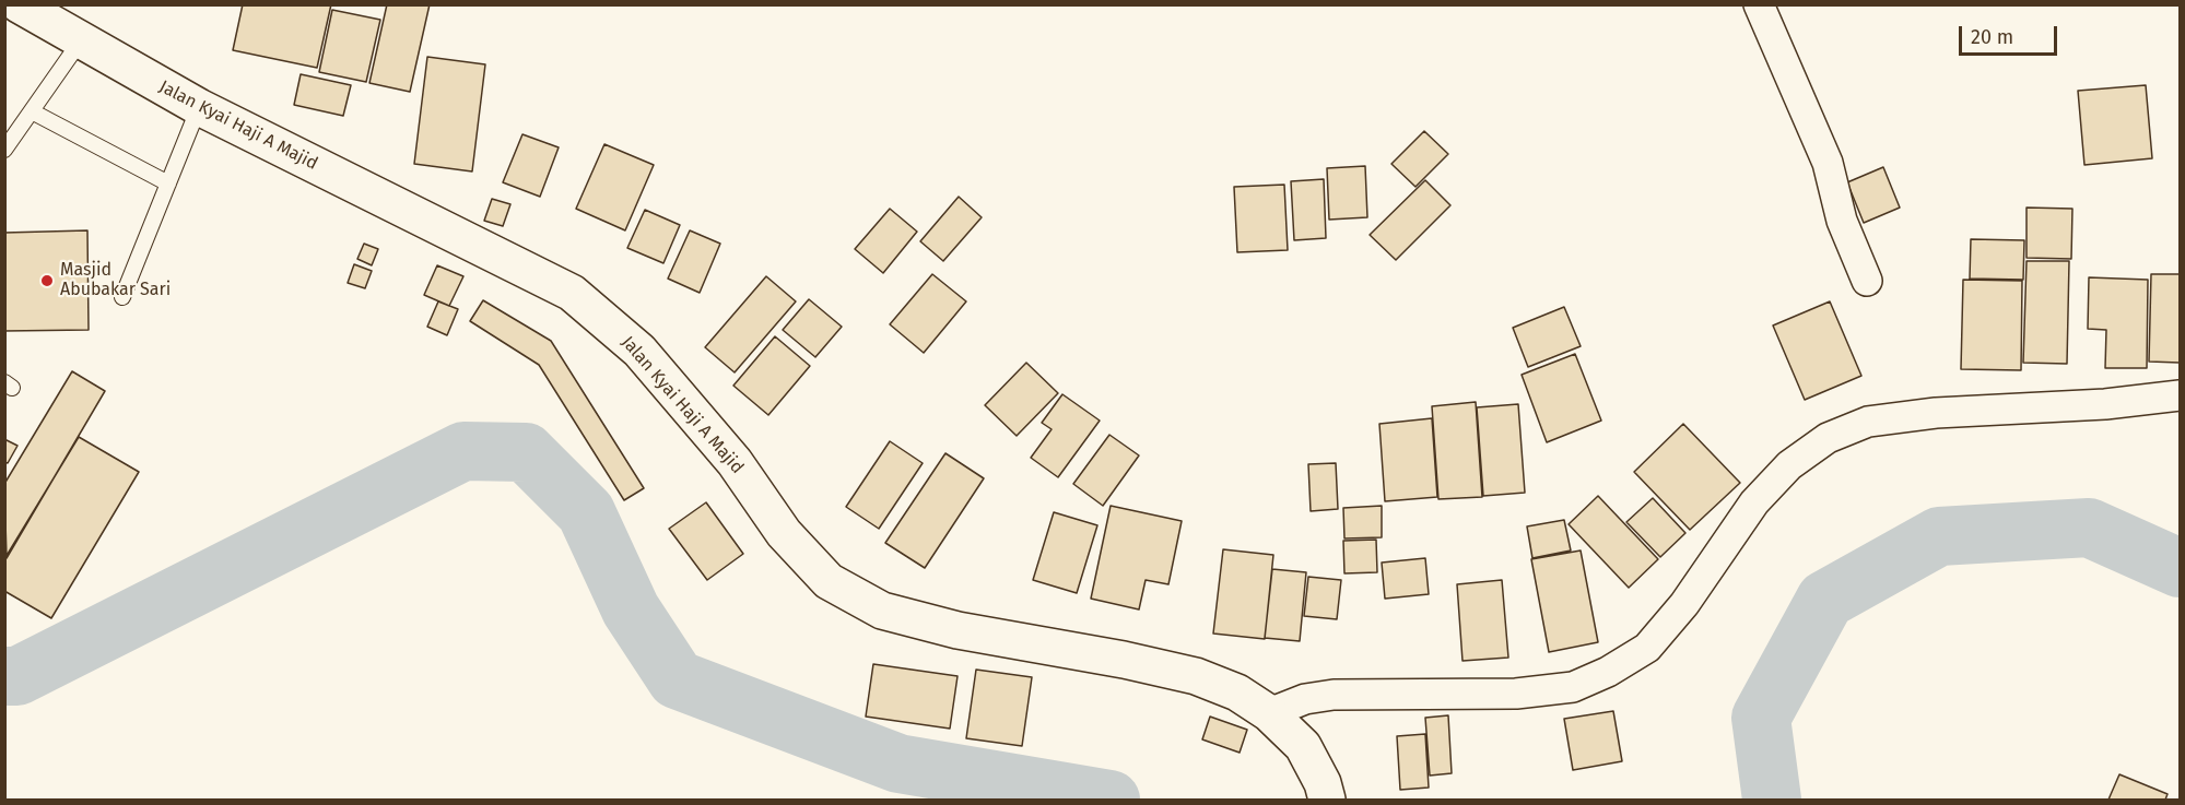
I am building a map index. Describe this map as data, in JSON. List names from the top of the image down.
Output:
{
  "streets": {
    "main road": ["Jalan Kyai Haji A Majid"]
  },
  "places": ["Masjid Abubakar Sari"],
  "scale_bar": "20 m"
}
